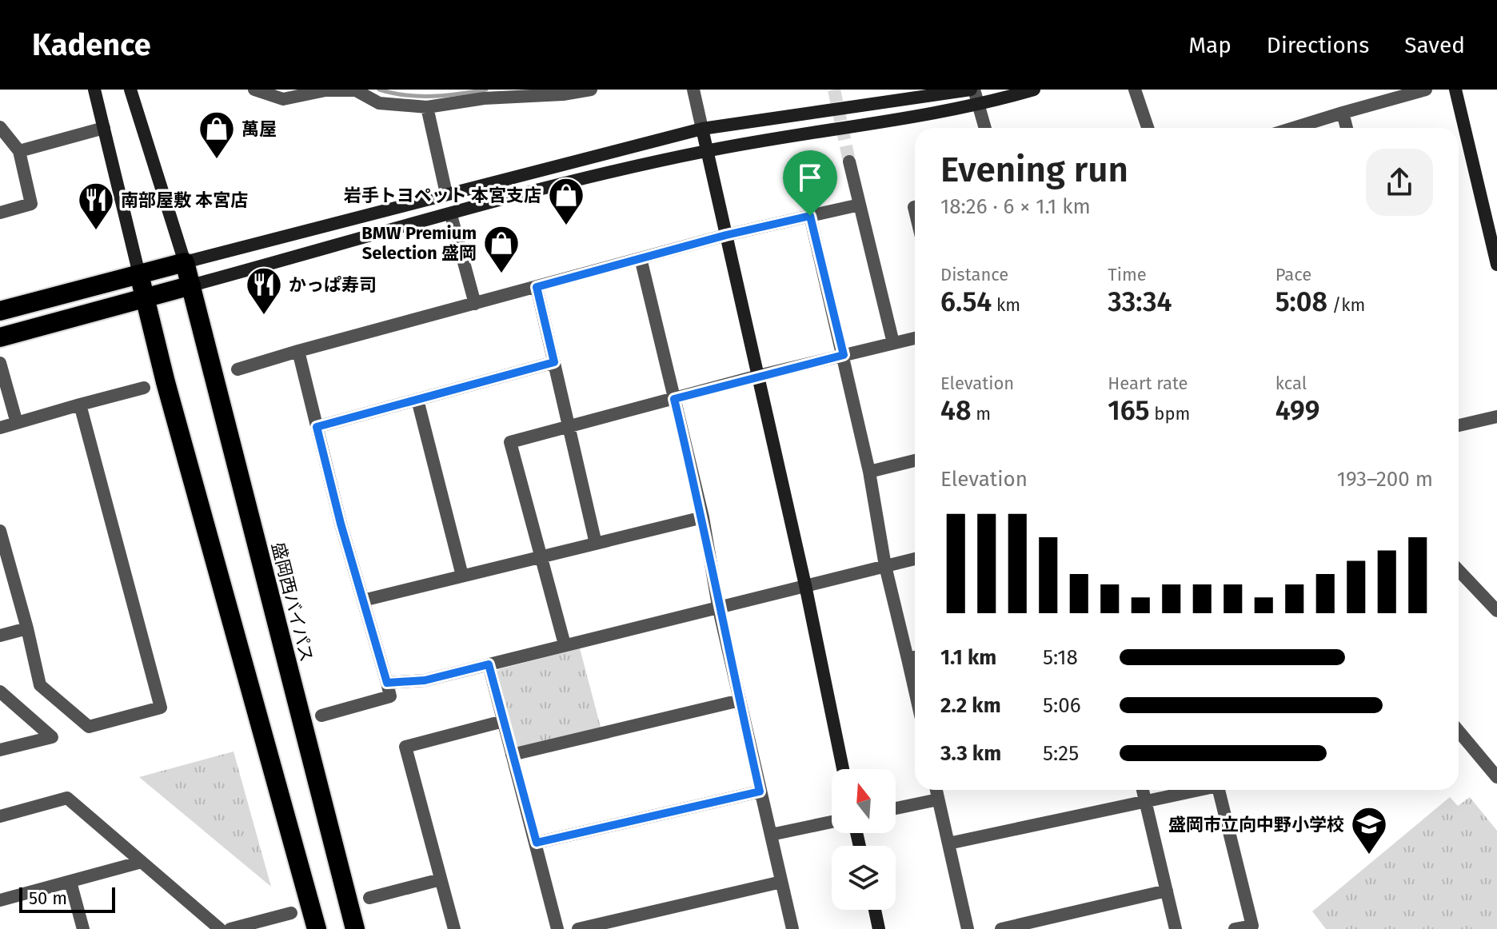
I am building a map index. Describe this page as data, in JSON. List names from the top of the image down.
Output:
{
  "streets": {
    "highway": ["盛岡西バイパス"]
  },
  "places": {
    "shop": ["萬屋", "岩手トヨペット 本宮支店", "BMW Premium Selection 盛岡"],
    "restaurant": ["南部屋敷 本宮店", "かっぱ寿司"],
    "school or university": ["盛岡市立向中野小学校"]
  },
  "scale_bar": "50 m",
  "north": "top",
  "page": {
    "header": "Kadence",
    "nav": ["Map", "Directions", "Saved"],
    "heading": ["Evening run", "18:26 · 6 × 1.1 km"],
    "stats": [
      ["Distance", "6.54 km"],
      ["Time", "33:34"],
      ["Pace", "5:08 /km"],
      ["Elevation", "48 m"],
      ["Heart rate", "165 bpm"],
      ["kcal", "499"]
    ],
    "chart": ["Elevation", "193–200 m"],
    "list": [
      {
        "name": "1.1 km",
        "note": "5:18"
      },
      {
        "name": "2.2 km",
        "note": "5:06"
      },
      {
        "name": "3.3 km",
        "note": "5:25"
      }
    ],
    "scale": "50 m"
  }
}
